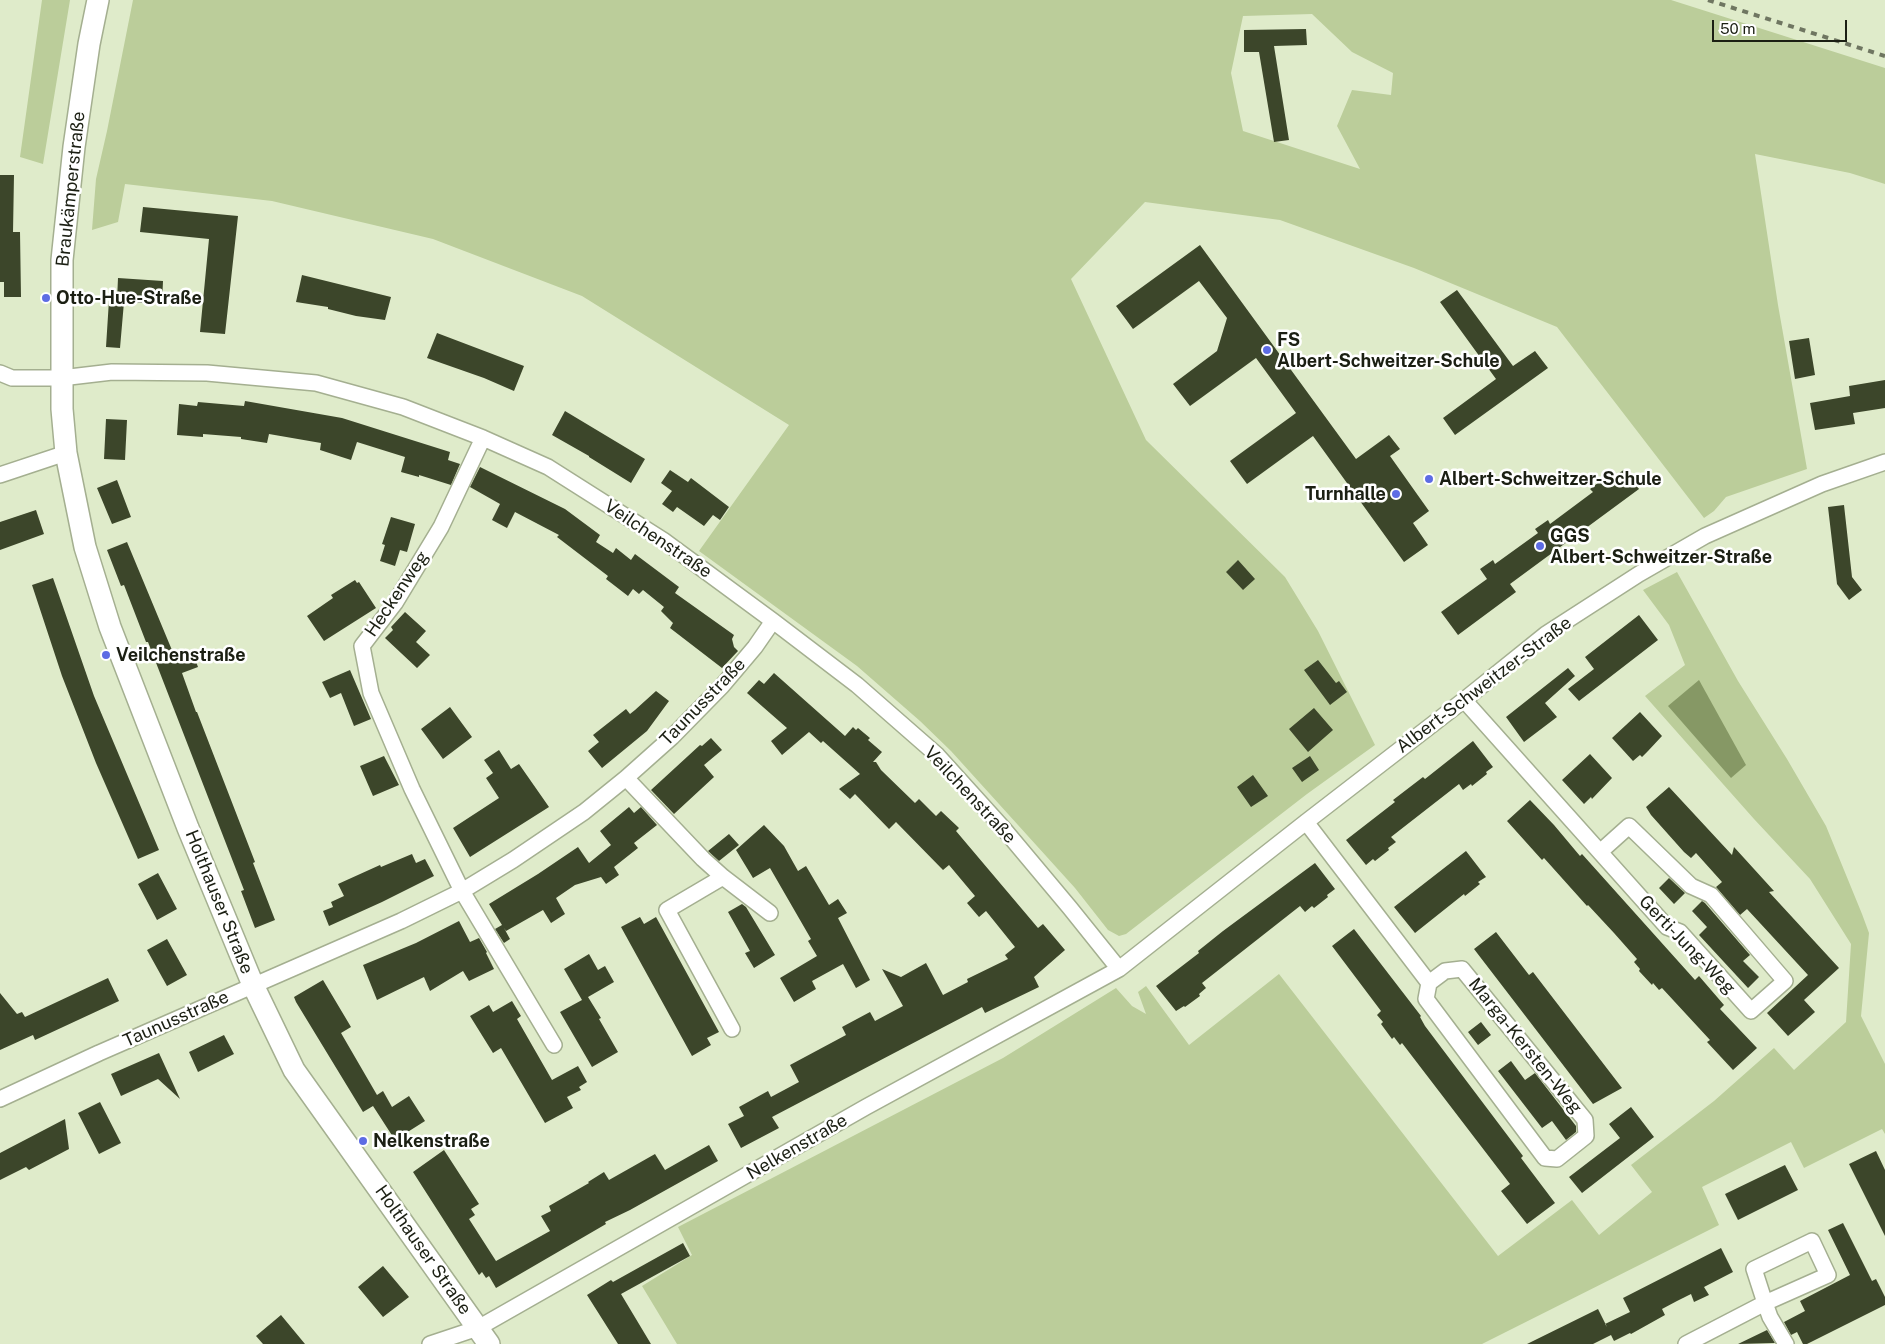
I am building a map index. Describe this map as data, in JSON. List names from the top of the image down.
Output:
{
  "streets": {
    "street": [
      "Braukämperstraße",
      "Veilchenstraße",
      "Heckenweg",
      "Albert-Schweitzer-Straße",
      "Taunusstraße",
      "Holthauser Straße",
      "Gerti-Jung-Weg",
      "Marga-Kersten-Weg",
      "Nelkenstraße"
    ]
  },
  "crossings": [
    ["Braukämperstraße", "Veilchenstraße"],
    ["Braukämperstraße", "Holthauser Straße"],
    ["Veilchenstraße", "Heckenweg"],
    ["Veilchenstraße", "Albert-Schweitzer-Straße"],
    ["Veilchenstraße", "Taunusstraße"],
    ["Veilchenstraße", "Nelkenstraße"],
    ["Heckenweg", "Taunusstraße"],
    ["Albert-Schweitzer-Straße", "Gerti-Jung-Weg"],
    ["Albert-Schweitzer-Straße", "Nelkenstraße"],
    ["Taunusstraße", "Holthauser Straße"],
    ["Holthauser Straße", "Nelkenstraße"]
  ],
  "places": [
    "Otto-Hue-Straße",
    "FS Albert-Schweitzer-Schule",
    "Albert-Schweitzer-Schule",
    "Turnhalle",
    "GGS Albert-Schweitzer-Straße",
    "Veilchenstraße",
    "Nelkenstraße"
  ],
  "scale_bar": "50 m"
}
